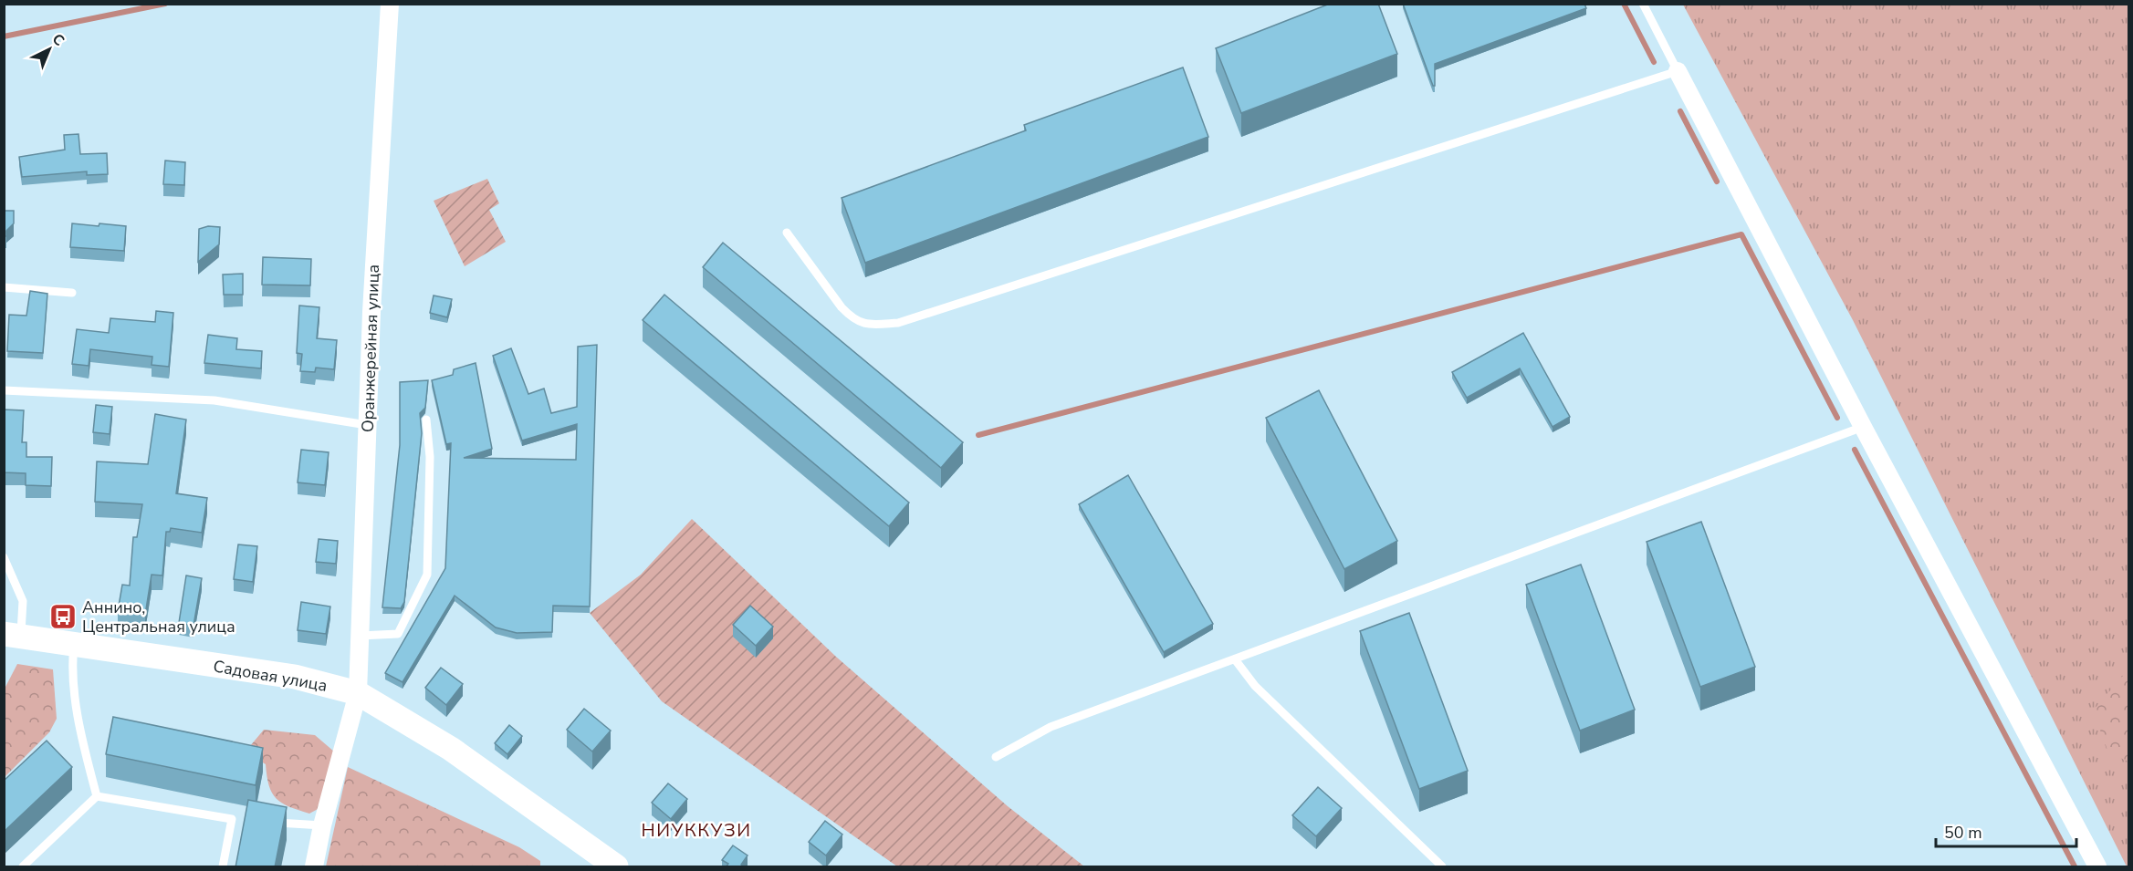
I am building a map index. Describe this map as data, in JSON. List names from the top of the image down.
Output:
{
  "streets": {
    "main road": ["Садовая улица"],
    "street": ["Оранжерейная улица"]
  },
  "crossings": [
    ["Оранжерейная улица", "Садовая улица"]
  ],
  "districts": ["НИУККУЗИ"],
  "places": {
    "bus stop": ["Аннино, Центральная улица"]
  },
  "scale_bar": "50 m",
  "north": "top right"
}
